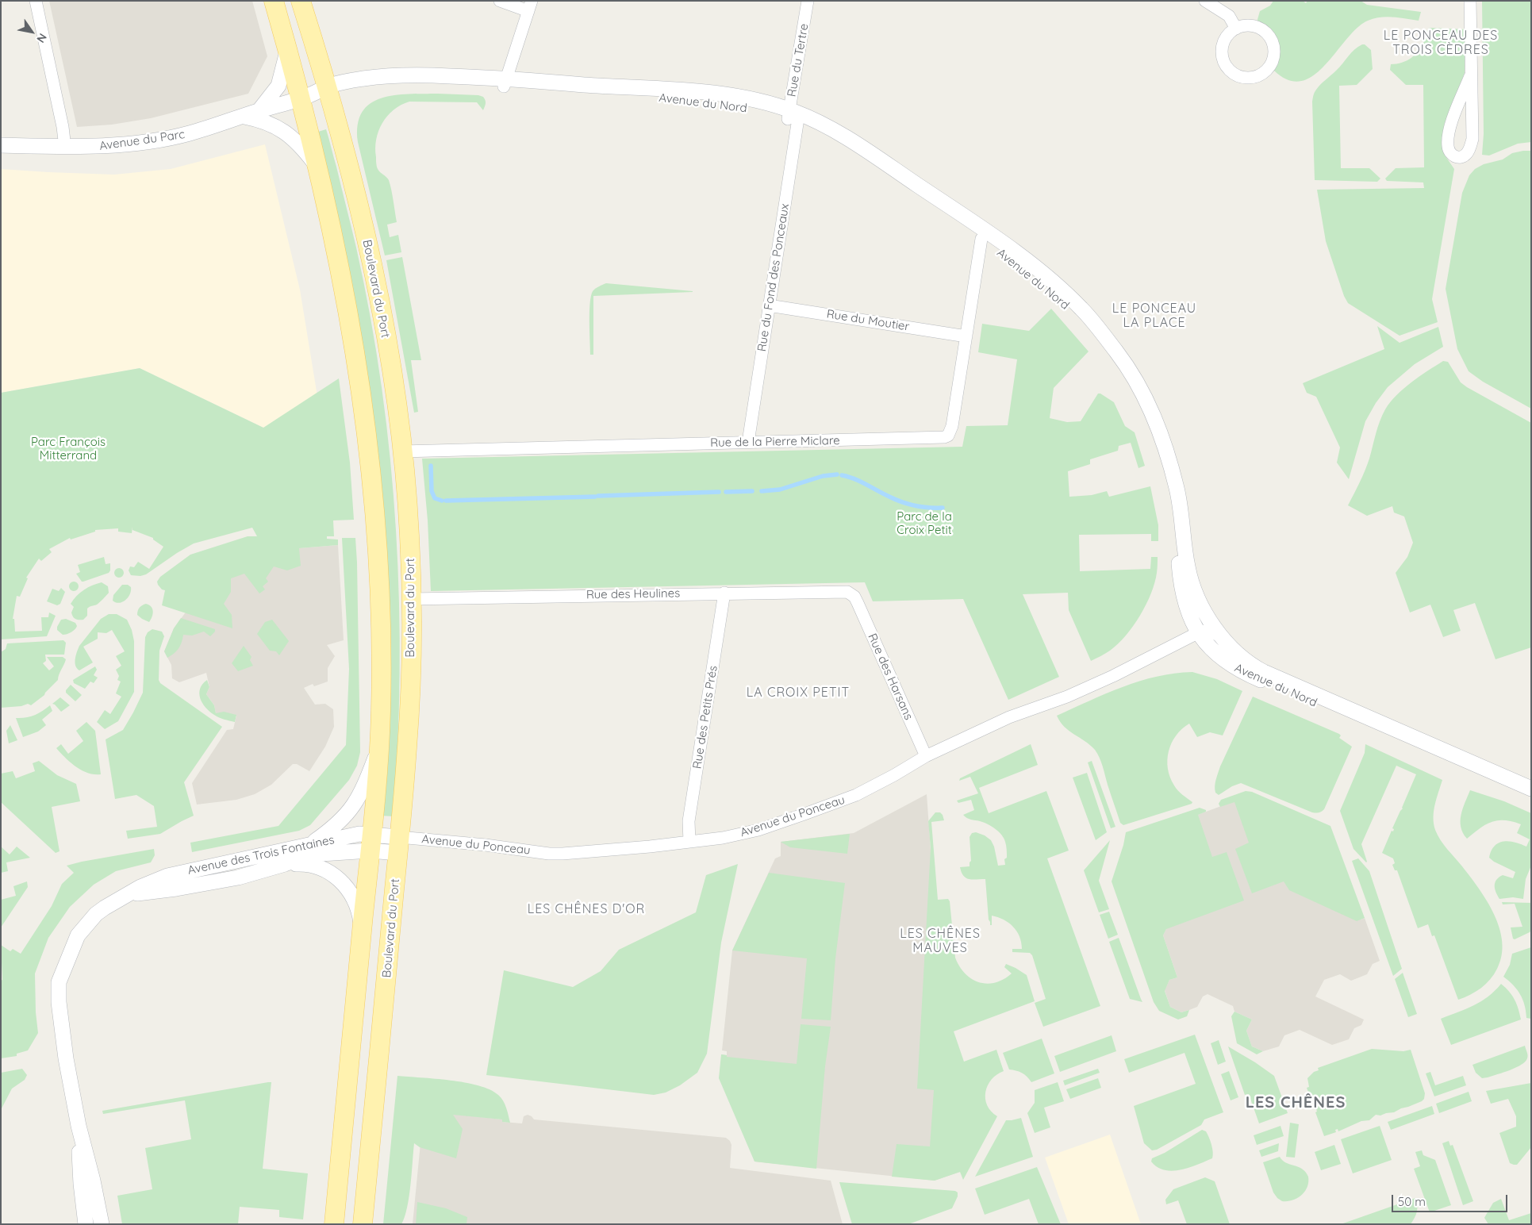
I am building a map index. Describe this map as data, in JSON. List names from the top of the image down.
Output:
{
  "streets": {
    "main road": ["Boulevard du Port"],
    "street": [
      "Rue du Tertre",
      "Avenue du Nord",
      "Avenue du Parc",
      "Rue du Fond des Ponceaux",
      "Rue du Moutier",
      "Rue de la Pierre Miclare",
      "Rue des Heulines",
      "Rue des Harsans",
      "Rue des Petits Prés",
      "Avenue du Ponceau",
      "Avenue des Trois Fontaines"
    ]
  },
  "crossings": [
    ["Rue du Tertre", "Avenue du Nord"],
    ["Rue du Tertre", "Rue du Fond des Ponceaux"],
    ["Avenue du Nord", "Avenue du Parc"],
    ["Avenue du Nord", "Rue du Fond des Ponceaux"],
    ["Avenue du Nord", "Boulevard du Port"],
    ["Avenue du Nord", "Rue de la Pierre Miclare"],
    ["Avenue du Nord", "Avenue du Ponceau"],
    ["Rue du Fond des Ponceaux", "Rue du Moutier"],
    ["Rue du Fond des Ponceaux", "Rue de la Pierre Miclare"],
    ["Boulevard du Port", "Rue de la Pierre Miclare"],
    ["Boulevard du Port", "Rue des Heulines"],
    ["Boulevard du Port", "Avenue du Ponceau"],
    ["Boulevard du Port", "Avenue des Trois Fontaines"],
    ["Rue du Moutier", "Rue de la Pierre Miclare"],
    ["Rue des Heulines", "Rue des Harsans"],
    ["Rue des Heulines", "Rue des Petits Prés"],
    ["Rue des Harsans", "Avenue du Ponceau"],
    ["Rue des Petits Prés", "Avenue du Ponceau"],
    ["Avenue du Ponceau", "Avenue des Trois Fontaines"]
  ],
  "districts": [
    "LE PONCEAU DES TROIS CÈDRES",
    "LE PONCEAU LA PLACE",
    "LA CROIX PETIT",
    "LES CHÊNES D'OR",
    "LES CHÊNES MAUVES",
    "LES CHÊNES"
  ],
  "parks": ["Parc François Mitterrand", "Parc de la Croix Petit"],
  "scale_bar": "50 m",
  "north": "bottom right"
}
